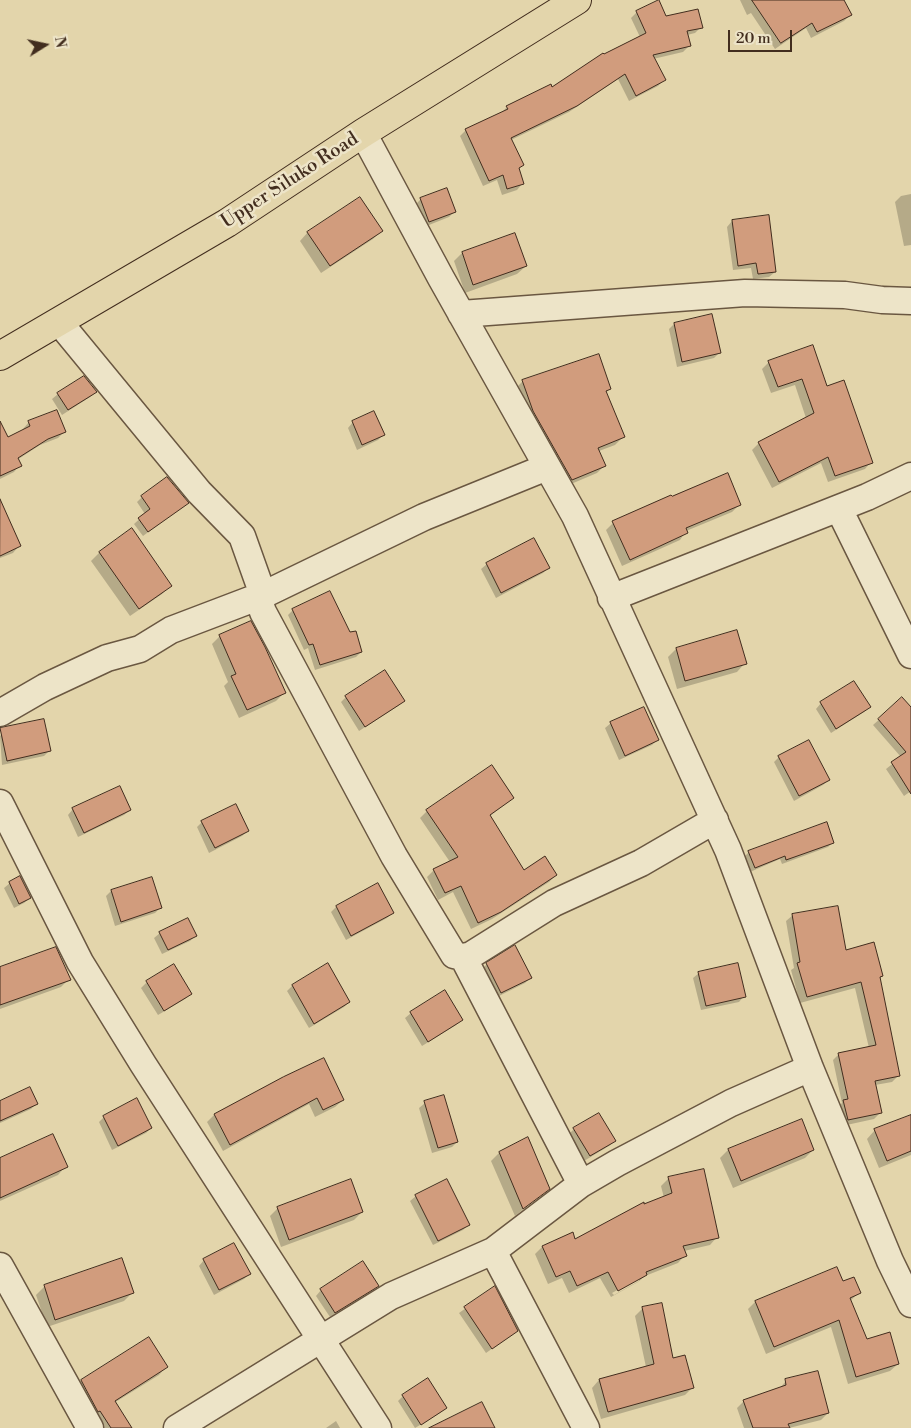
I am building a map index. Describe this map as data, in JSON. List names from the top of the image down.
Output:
{
  "streets": {
    "main road": ["Upper Siluko Road"]
  },
  "scale_bar": "20 m",
  "north": "right"
}
